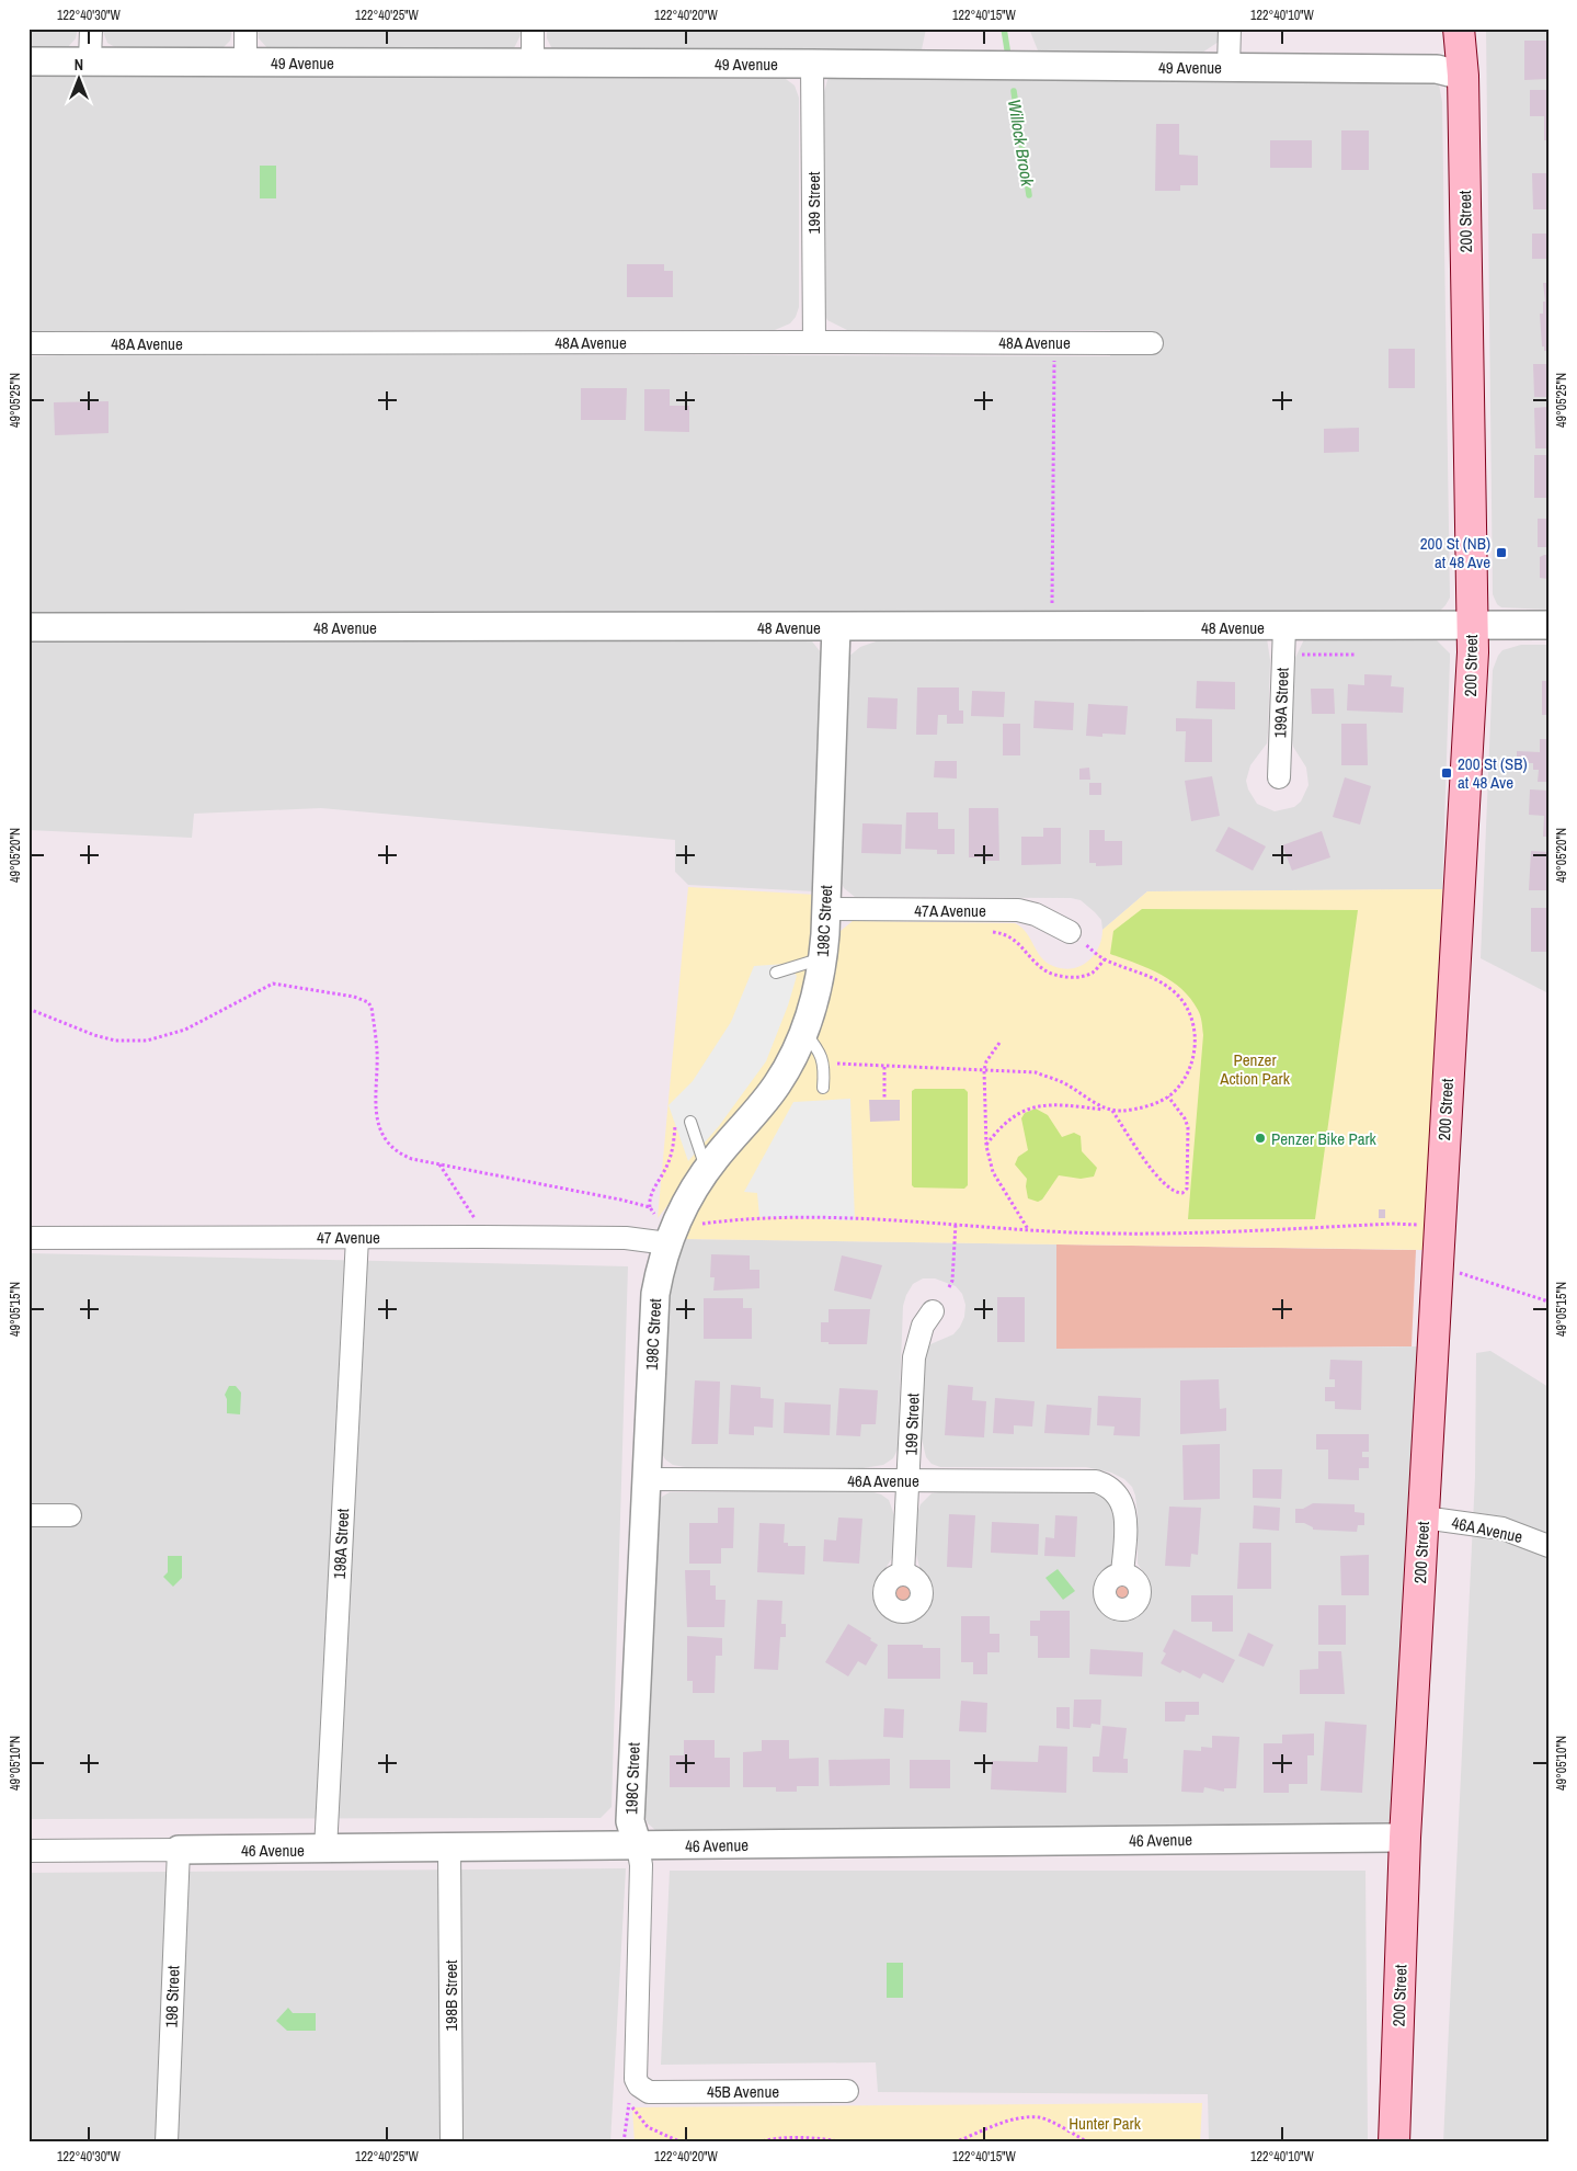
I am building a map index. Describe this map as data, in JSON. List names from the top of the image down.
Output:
{
  "streets": {
    "main road": ["200 Street"],
    "street": [
      "49 Avenue",
      "199 Street",
      "48A Avenue",
      "48 Avenue",
      "199A Street",
      "47A Avenue",
      "198C Street",
      "47 Avenue",
      "46A Avenue",
      "198A Street",
      "46 Avenue",
      "198B Street",
      "198 Street",
      "45B Avenue"
    ]
  },
  "crossings": [
    ["49 Avenue", "199 Street"],
    ["49 Avenue", "200 Street"],
    ["199 Street", "48A Avenue"],
    ["199 Street", "46A Avenue"],
    ["200 Street", "48 Avenue"],
    ["200 Street", "46A Avenue"],
    ["200 Street", "46 Avenue"],
    ["48 Avenue", "199A Street"],
    ["48 Avenue", "198C Street"],
    ["47A Avenue", "198C Street"],
    ["198C Street", "47 Avenue"],
    ["198C Street", "46A Avenue"],
    ["198C Street", "46 Avenue"],
    ["198C Street", "45B Avenue"],
    ["47 Avenue", "198A Street"],
    ["198A Street", "46 Avenue"],
    ["46 Avenue", "198B Street"],
    ["46 Avenue", "198 Street"]
  ],
  "water": ["Willock Brook"],
  "parks": ["Penzer Action Park", "Hunter Park"],
  "places": {
    "transit": ["200 St (NB) at 48 Ave", "200 St (SB) at 48 Ave"],
    "other": ["Penzer Bike Park"]
  },
  "north": "top",
  "coordinates": [
    "122°40'30\"W",
    "122°40'25\"W",
    "122°40'20\"W",
    "122°40'15\"W",
    "122°40'10\"W",
    "49°05'25\"N",
    "49°05'20\"N",
    "49°05'15\"N",
    "49°05'10\"N"
  ]
}
